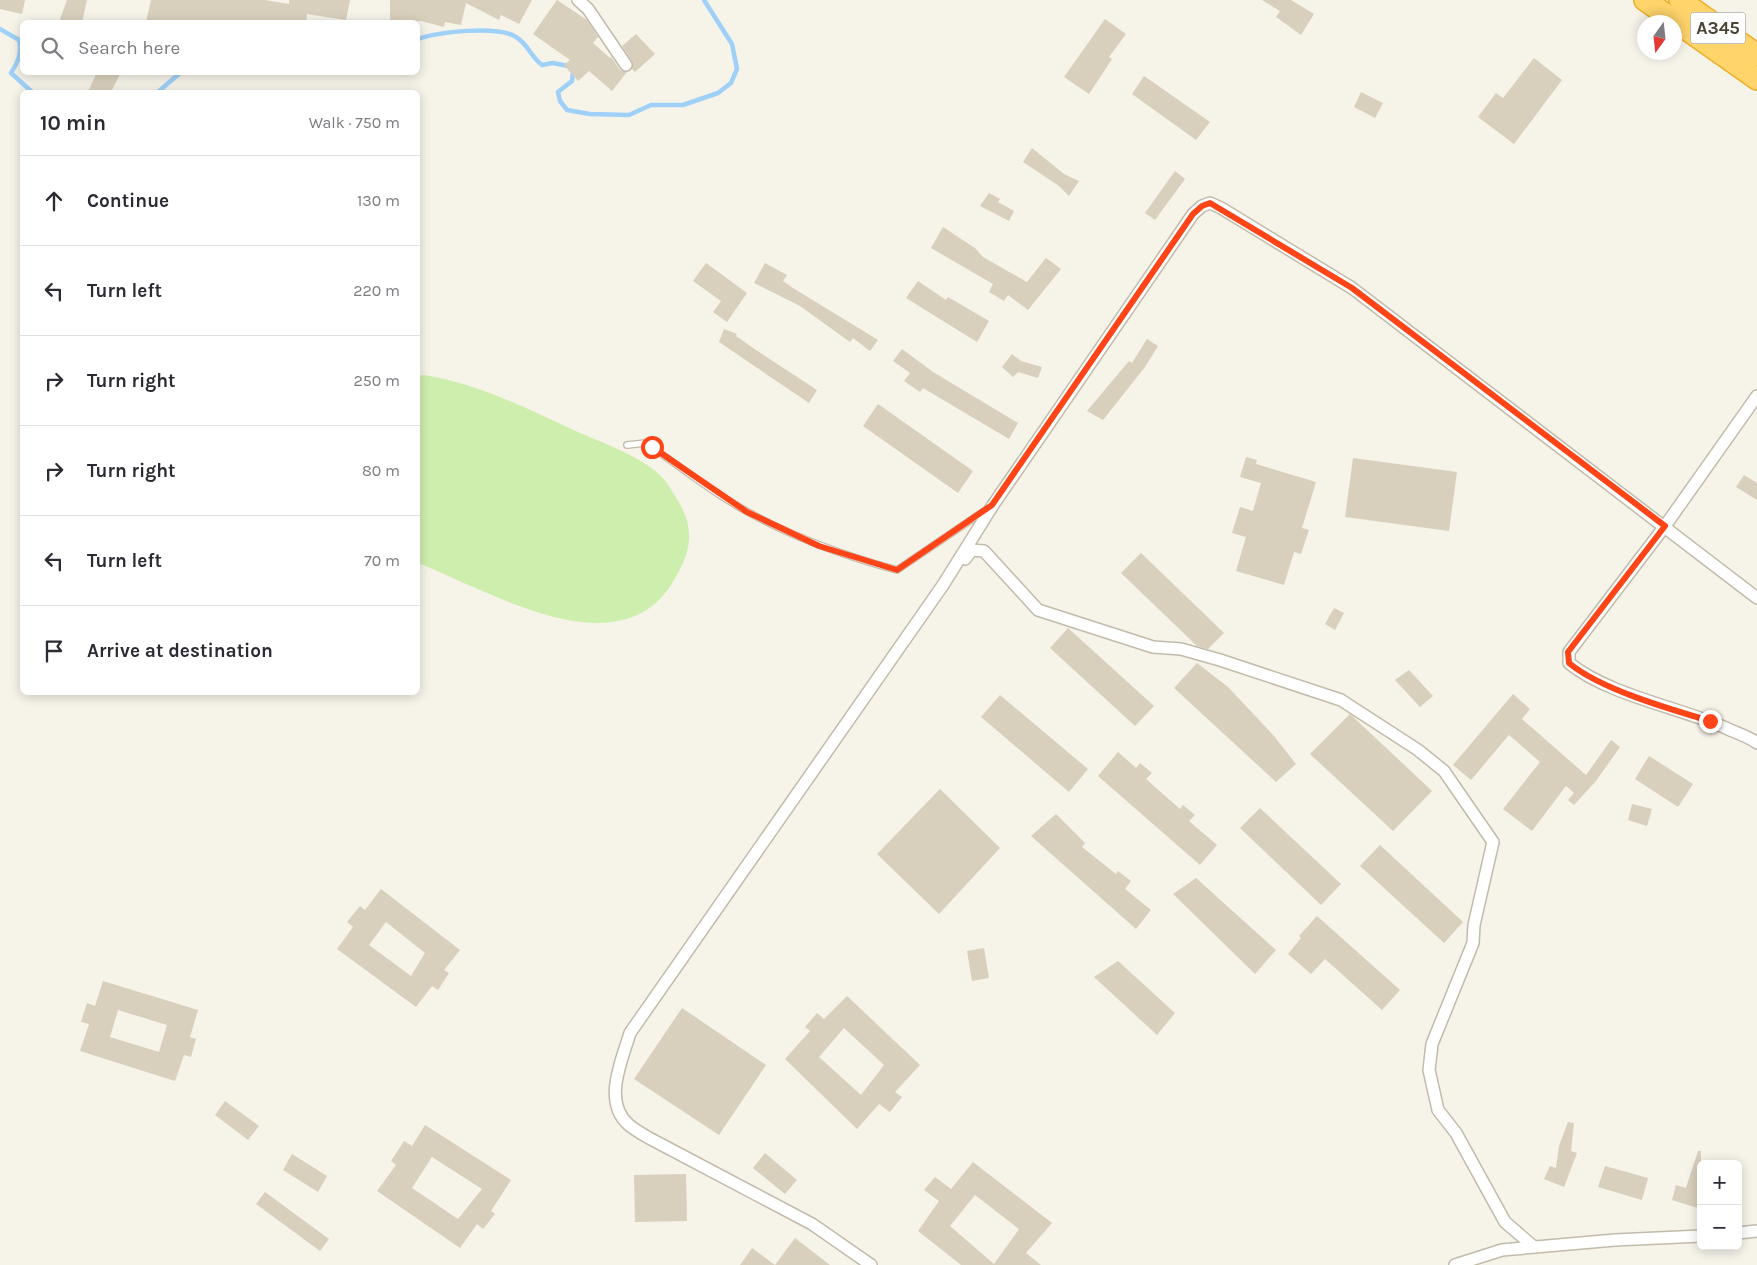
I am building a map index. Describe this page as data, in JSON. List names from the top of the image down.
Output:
{
  "streets": {
    "highway": ["A345"]
  },
  "north": "bottom",
  "page": {
    "search": "Search here",
    "heading": ["10 min", "Walk · 750 m"],
    "list": [
      ["Continue", "130 m"],
      ["Turn left", "220 m"],
      ["Turn right", "250 m"],
      ["Turn right", "80 m"],
      ["Turn left", "70 m"],
      "Arrive at destination"
    ],
    "map_buttons": ["+", "−"]
  }
}
